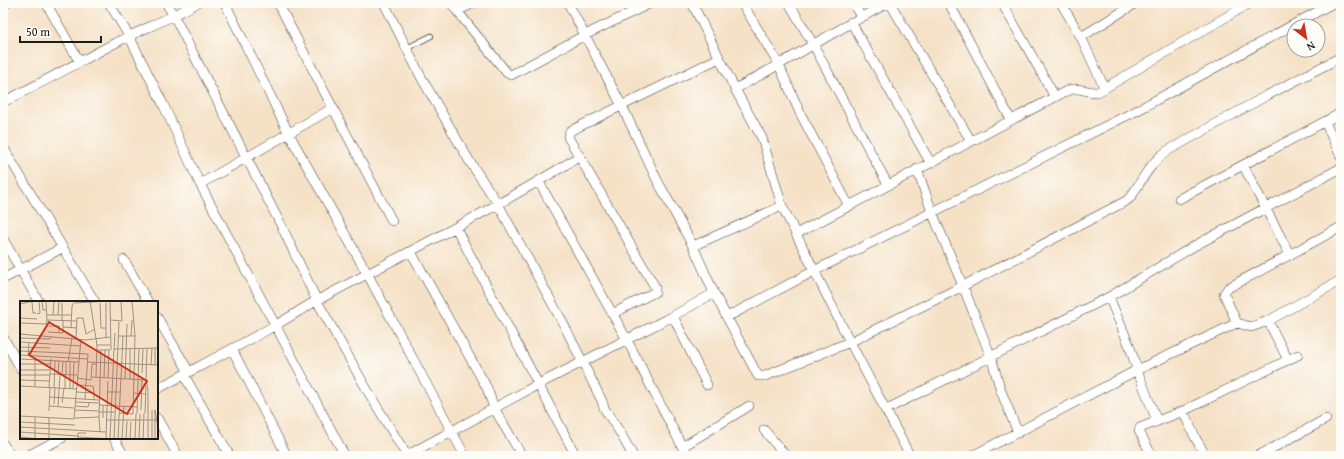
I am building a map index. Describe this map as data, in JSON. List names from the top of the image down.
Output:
{
  "scale_bar": "50 m",
  "north": "bottom right"
}
